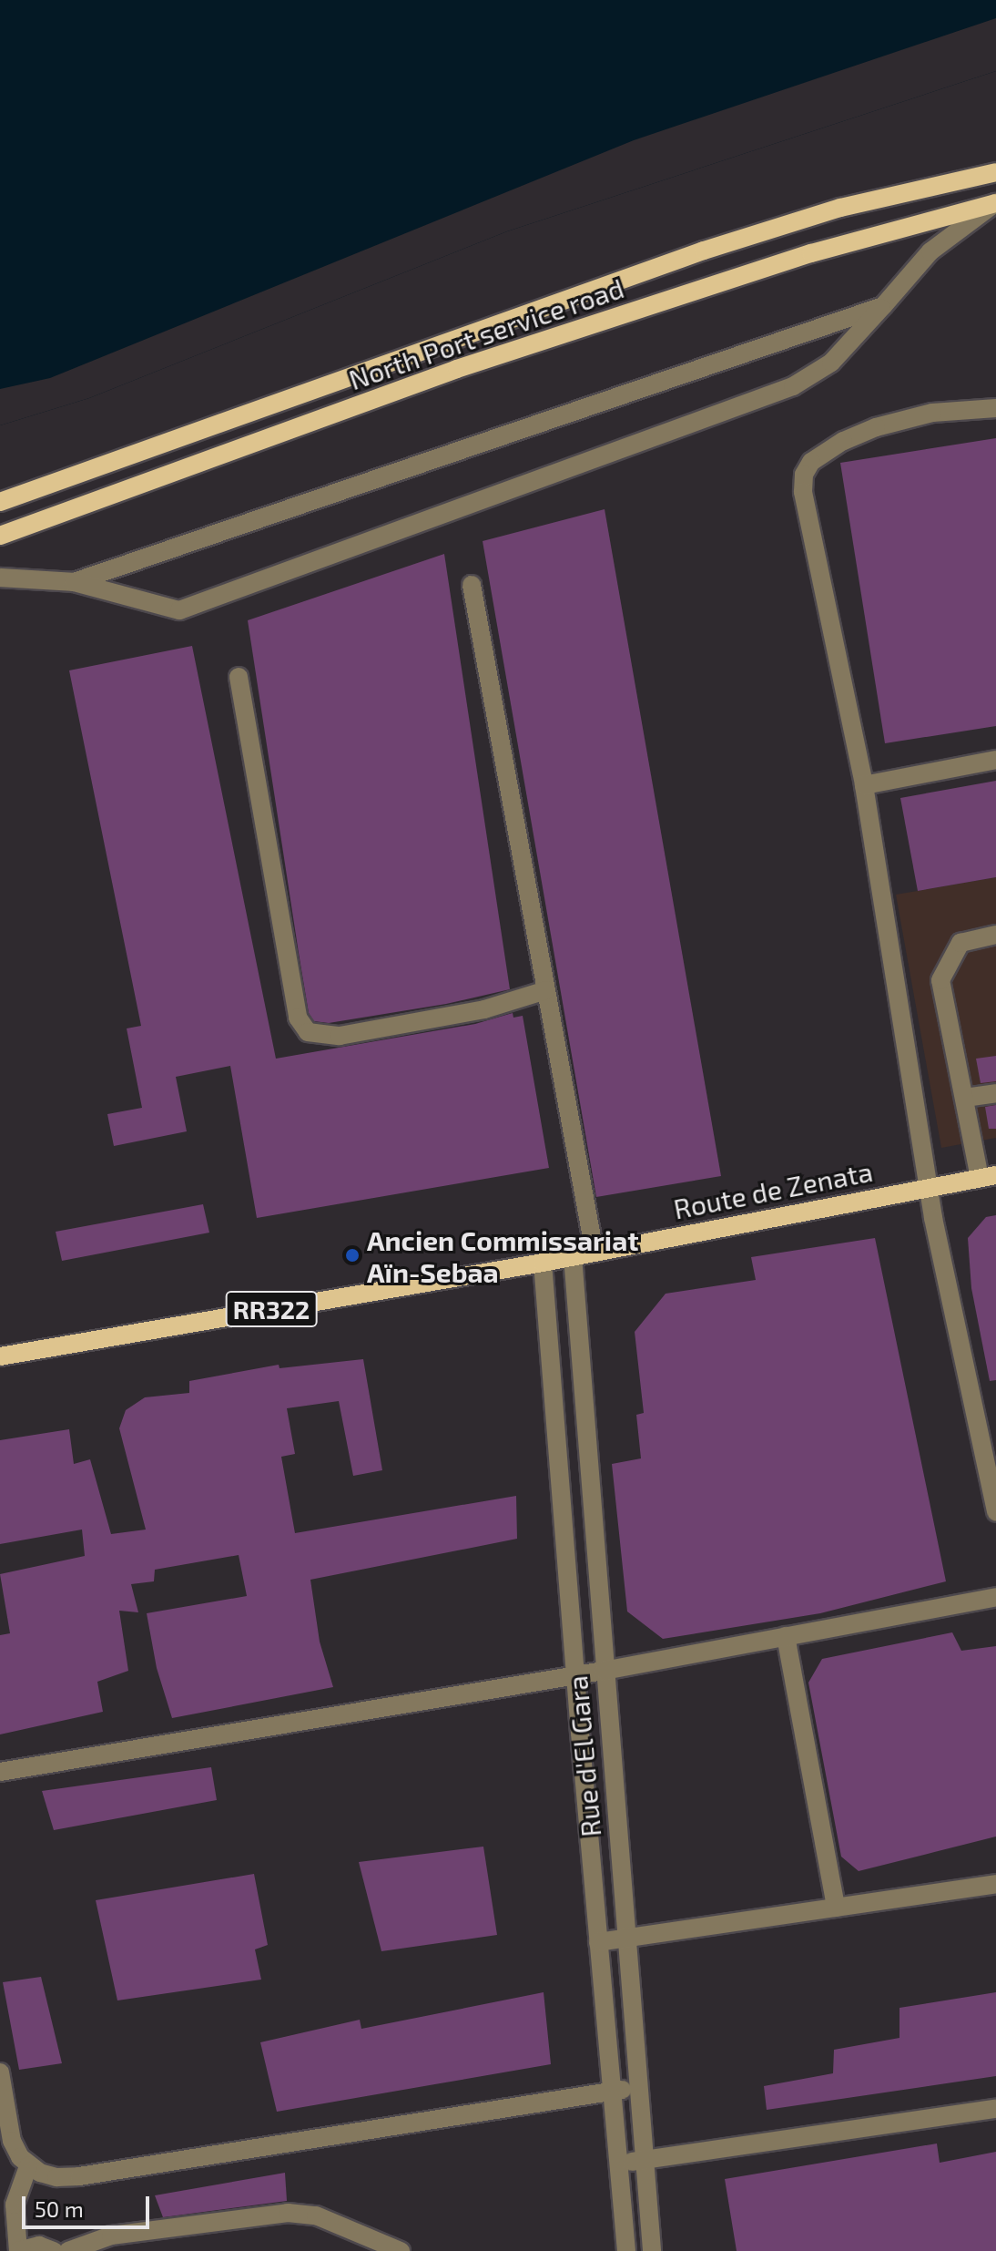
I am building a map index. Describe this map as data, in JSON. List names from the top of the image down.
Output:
{
  "streets": {
    "main road": ["North Port service road", "Route de Zenata", "RR322"],
    "street": ["Rue d'El Gara"]
  },
  "crossings": [
    ["Route de Zenata", "Rue d'El Gara"]
  ],
  "places": ["Ancien Commissariat Aïn-Sebaa"],
  "scale_bar": "50 m"
}
